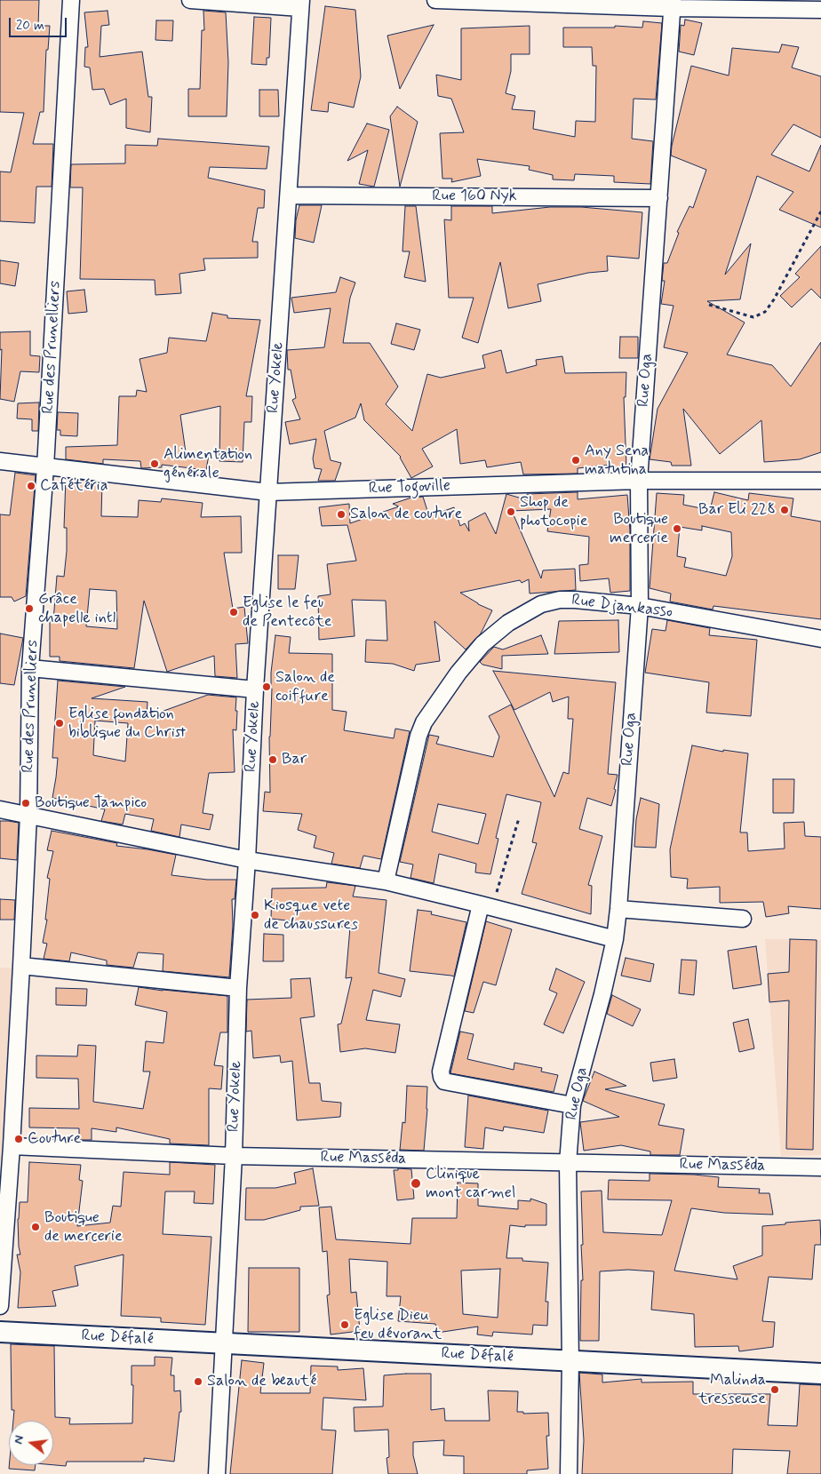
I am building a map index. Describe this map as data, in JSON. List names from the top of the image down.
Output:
{
  "streets": {
    "street": [
      "Rue 160 Nyk",
      "Rue des Prunelliers",
      "Rue Yokele",
      "Rue Oga",
      "Rue Togoville",
      "Rue Djankasso",
      "Rue Masséda",
      "Rue Défalé"
    ]
  },
  "crossings": [
    ["Rue 160 Nyk", "Rue Yokele"],
    ["Rue 160 Nyk", "Rue Oga"],
    ["Rue des Prunelliers", "Rue Togoville"],
    ["Rue des Prunelliers", "Rue Masséda"],
    ["Rue Yokele", "Rue Togoville"],
    ["Rue Yokele", "Rue Masséda"],
    ["Rue Yokele", "Rue Défalé"],
    ["Rue Oga", "Rue Togoville"],
    ["Rue Oga", "Rue Djankasso"],
    ["Rue Oga", "Rue Masséda"],
    ["Rue Oga", "Rue Défalé"]
  ],
  "places": [
    "Any Sena matutina",
    "Alimentation générale",
    "Cafétéria",
    "Bar Eli 228",
    "Shop de photocopie",
    "Salon de couture",
    "Boutique mercerie",
    "Grâce chapelle intl",
    "Eglise le feu de Pentecôte",
    "Salon de coiffure",
    "Eglise fondation biblique du Christ",
    "Bar",
    "Boutique Tampico",
    "Kiosque vete de chaussures",
    "Couture",
    "Clinique mont carmel",
    "Boutique de mercerie",
    "Eglise Dieu feu dévorant",
    "Salon de beauté",
    "Malinda tresseuse"
  ],
  "scale_bar": "20 m",
  "north": "left"
}
